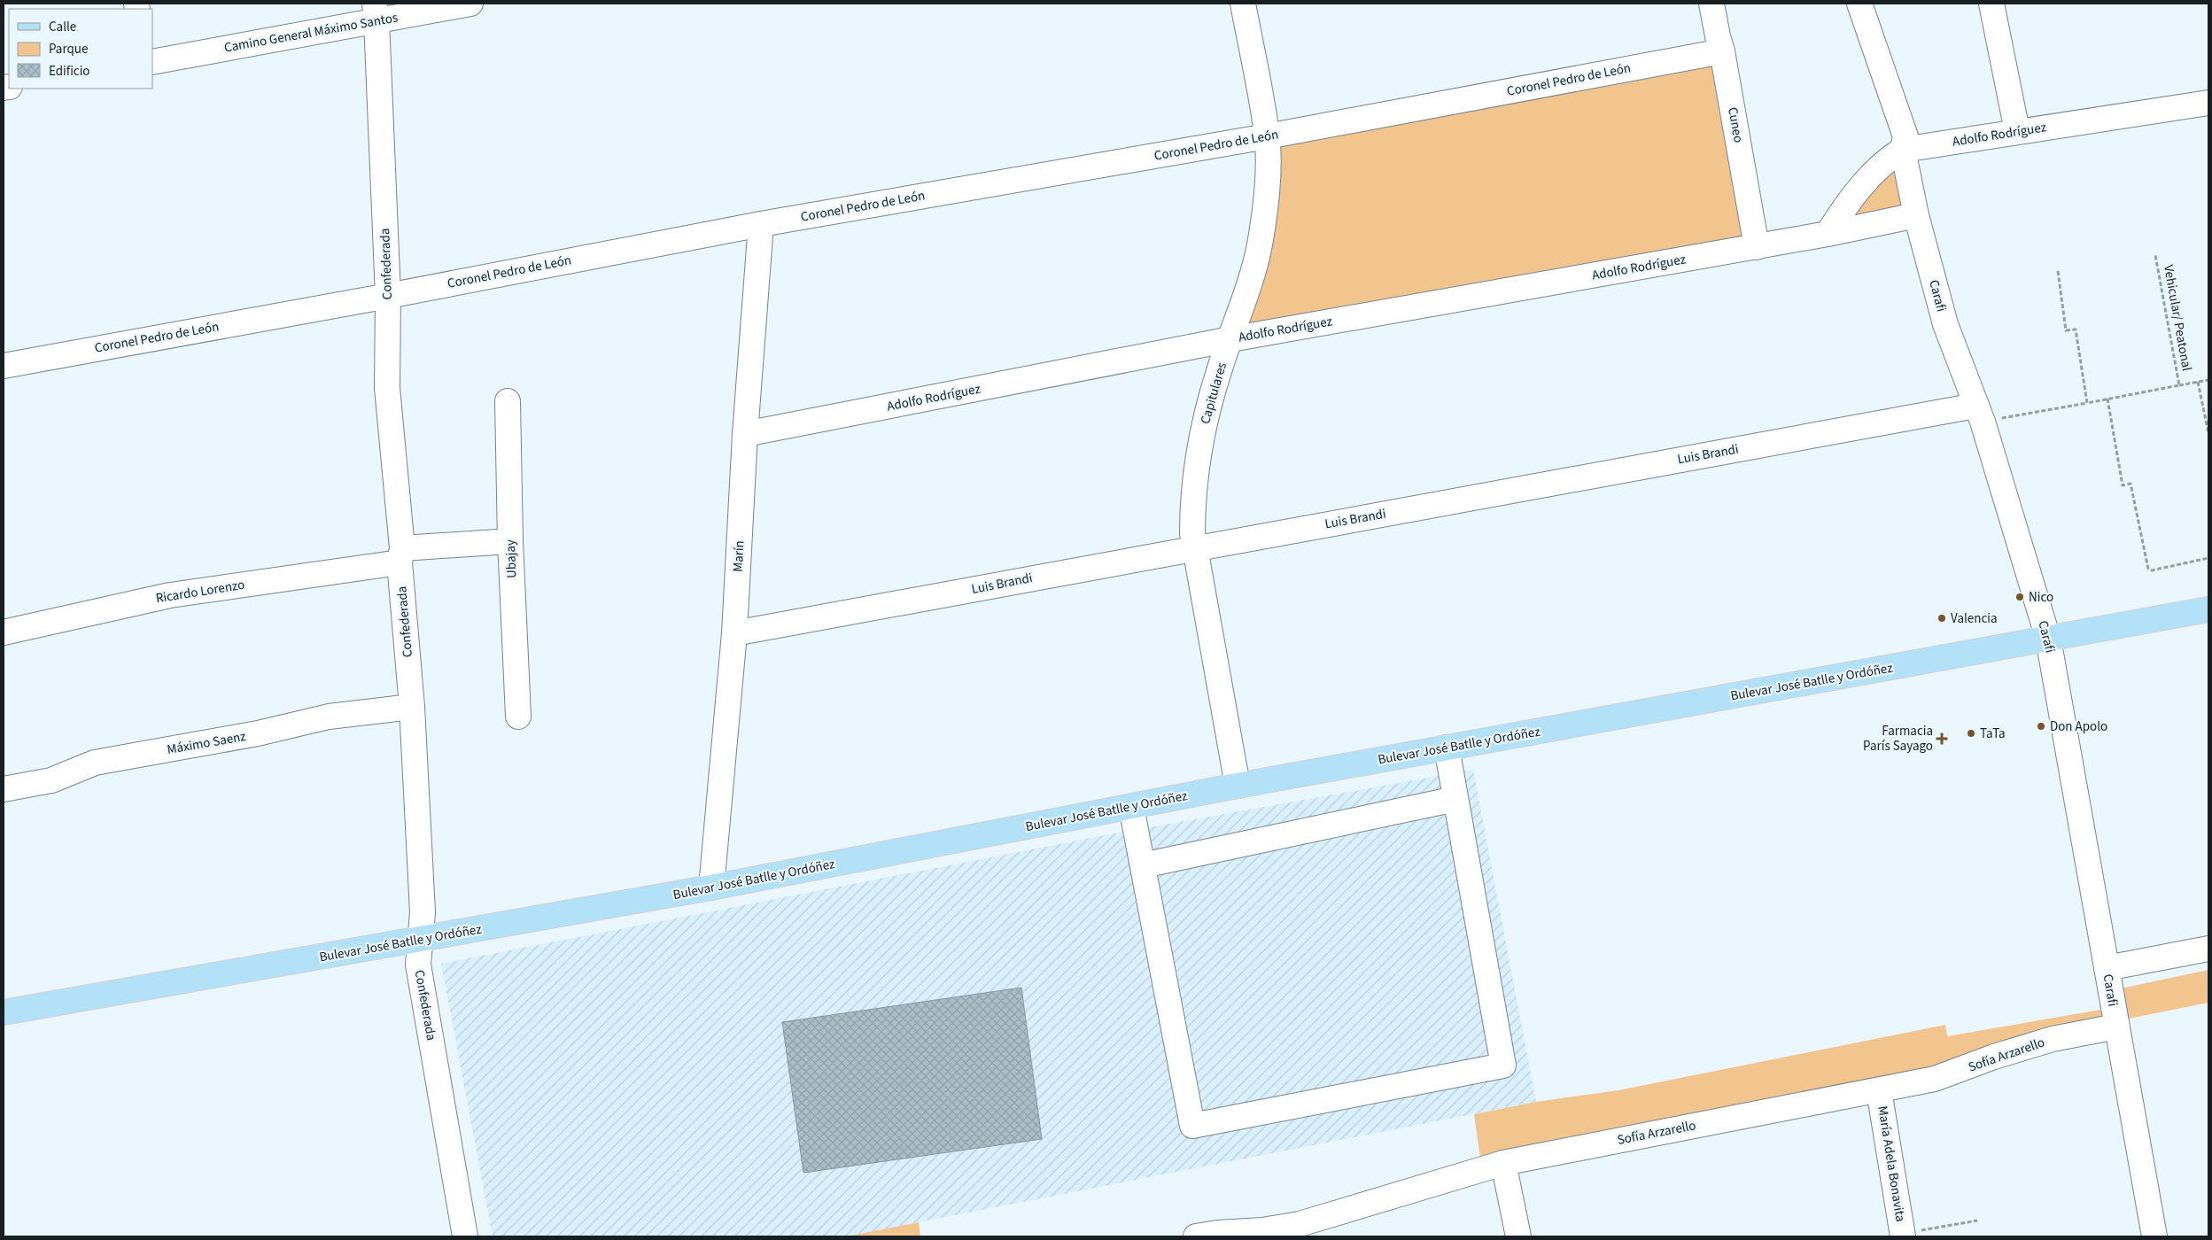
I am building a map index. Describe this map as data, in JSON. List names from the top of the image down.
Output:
{
  "streets": {
    "main road": ["Bulevar José Batlle y Ordóñez"],
    "street": [
      "Camino General Máximo Santos",
      "Coronel Pedro de León",
      "Cuneo",
      "Adolfo Rodríguez",
      "Confederada",
      "Carafi",
      "Capitulares",
      "Luis Brandi",
      "Marín",
      "Ubajay",
      "Ricardo Lorenzo",
      "Máximo Saenz",
      "Sofía Arzarello",
      "María Adela Bonavita"
    ],
    "path": ["Vehicular/ Peatonal"]
  },
  "crossings": [
    ["Camino General Máximo Santos", "Confederada"],
    ["Coronel Pedro de León", "Cuneo"],
    ["Coronel Pedro de León", "Confederada"],
    ["Coronel Pedro de León", "Capitulares"],
    ["Coronel Pedro de León", "Marín"],
    ["Cuneo", "Adolfo Rodríguez"],
    ["Adolfo Rodríguez", "Carafi"],
    ["Adolfo Rodríguez", "Capitulares"],
    ["Adolfo Rodríguez", "Marín"],
    ["Confederada", "Ricardo Lorenzo"],
    ["Confederada", "Bulevar José Batlle y Ordóñez"],
    ["Confederada", "Máximo Saenz"],
    ["Carafi", "Vehicular/ Peatonal"],
    ["Carafi", "Luis Brandi"],
    ["Carafi", "Bulevar José Batlle y Ordóñez"],
    ["Carafi", "Sofía Arzarello"],
    ["Vehicular/ Peatonal", "Luis Brandi"],
    ["Capitulares", "Luis Brandi"],
    ["Capitulares", "Bulevar José Batlle y Ordóñez"],
    ["Luis Brandi", "Marín"],
    ["Marín", "Bulevar José Batlle y Ordóñez"],
    ["Ubajay", "Ricardo Lorenzo"],
    ["Sofía Arzarello", "María Adela Bonavita"]
  ],
  "places": {
    "other": [
      "Nico",
      "Valencia",
      "Don Apolo",
      "TaTa"
    ],
    "health": ["Farmacia París Sayago"]
  },
  "legend": ["Calle", "Parque", "Edificio"]
}
